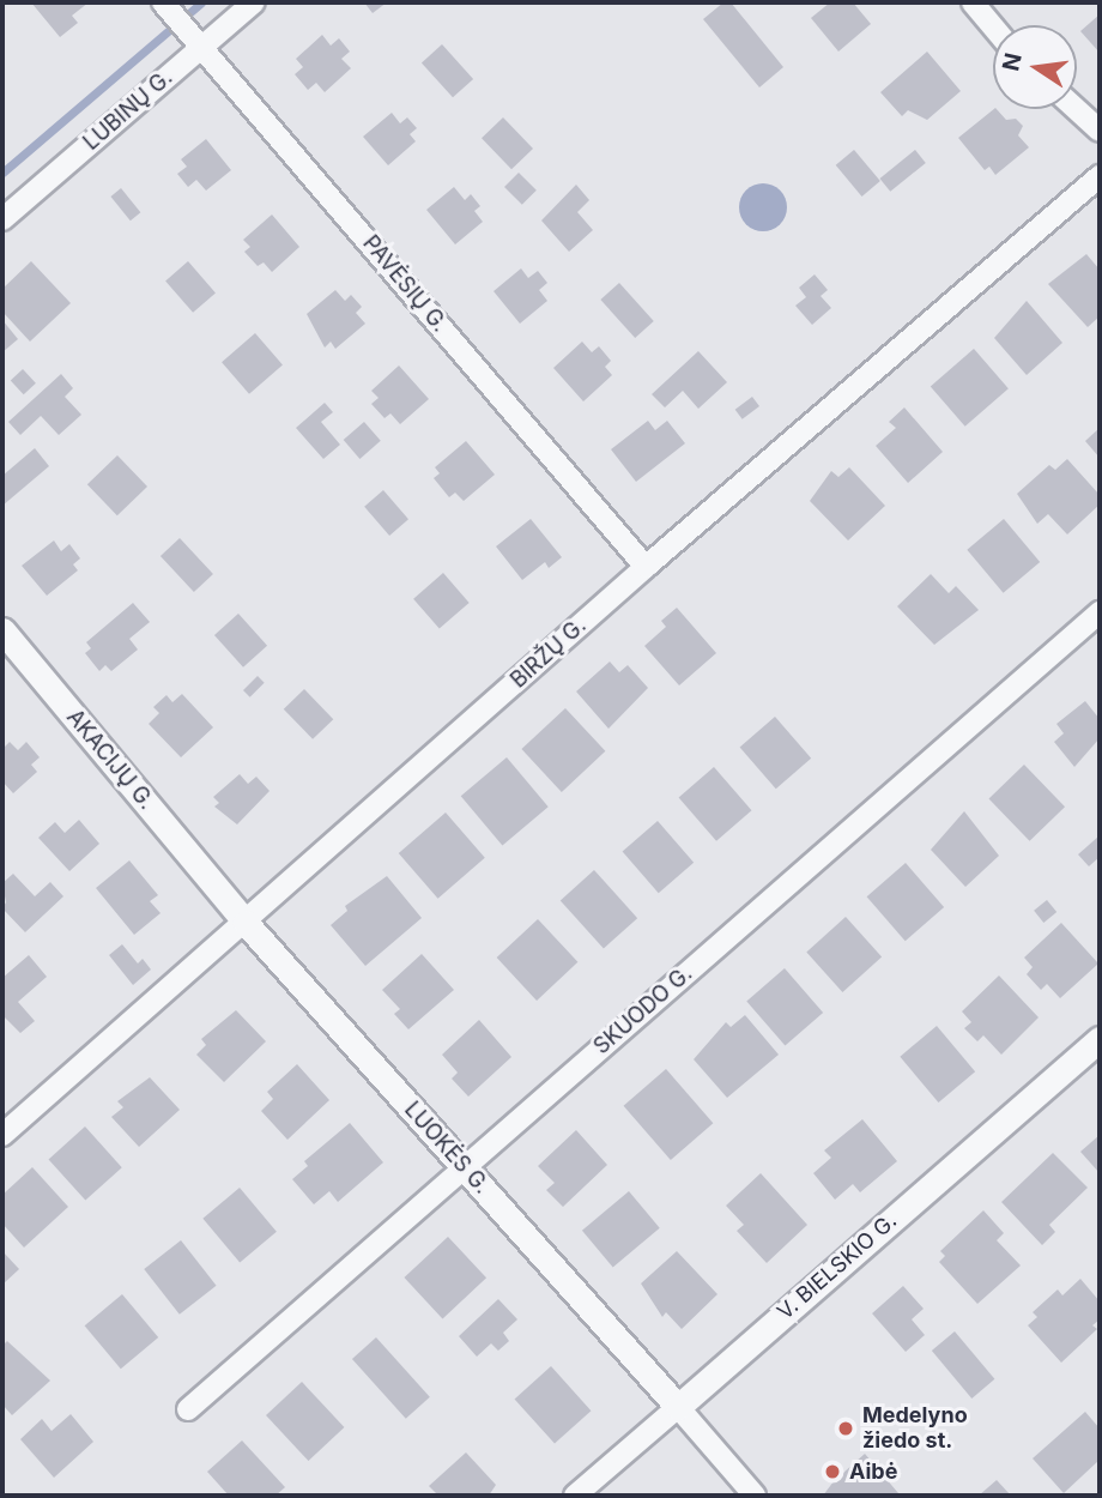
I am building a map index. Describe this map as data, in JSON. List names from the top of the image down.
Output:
{
  "streets": {
    "street": [
      "LUBINŲ G.",
      "PAVĖSIŲ G.",
      "BIRŽŲ G.",
      "AKACIJŲ G.",
      "SKUODO G.",
      "LUOKĖS G.",
      "V. BIELSKIO G."
    ]
  },
  "crossings": [
    ["LUBINŲ G.", "PAVĖSIŲ G."],
    ["PAVĖSIŲ G.", "BIRŽŲ G."],
    ["BIRŽŲ G.", "LUOKĖS G."],
    ["AKACIJŲ G.", "LUOKĖS G."],
    ["SKUODO G.", "LUOKĖS G."],
    ["LUOKĖS G.", "V. BIELSKIO G."]
  ],
  "places": ["Medelyno žiedo st.", "Aibė"],
  "north": "left"
}
